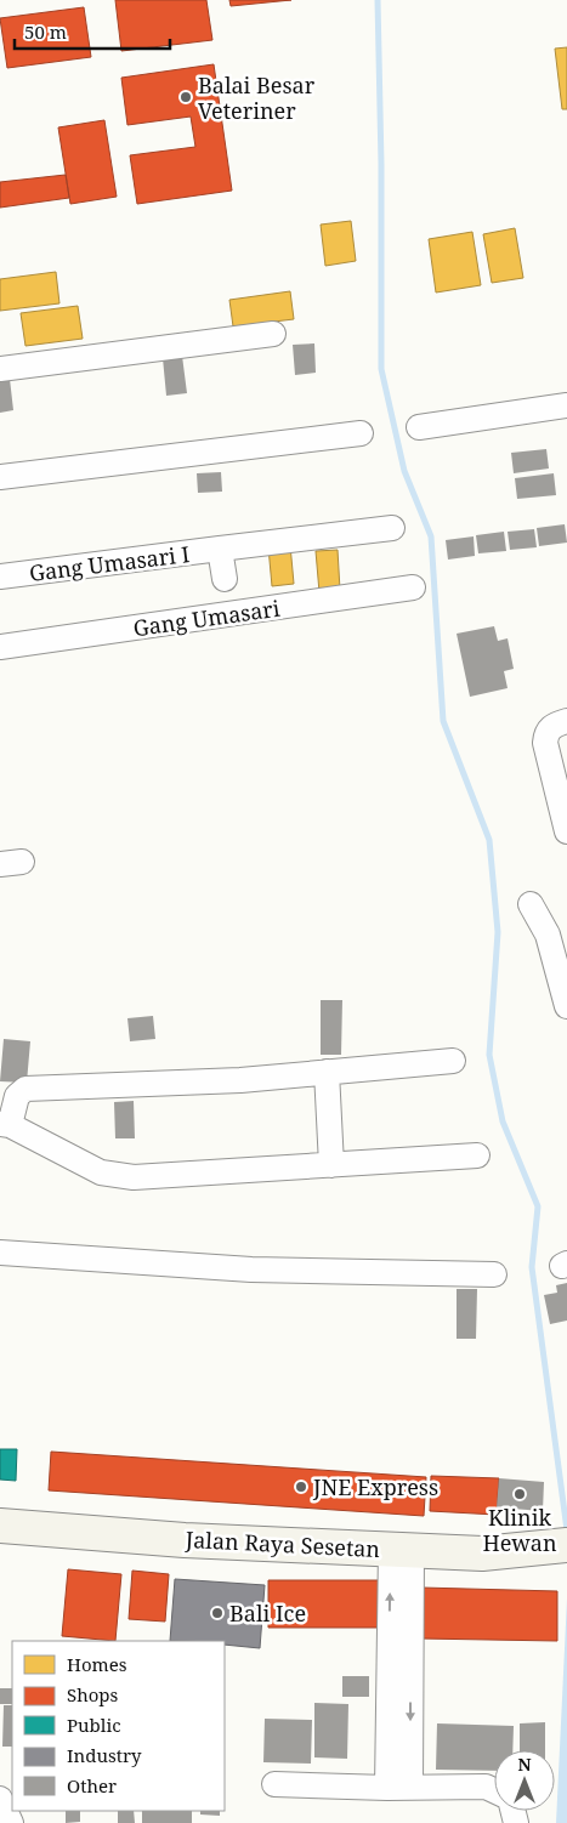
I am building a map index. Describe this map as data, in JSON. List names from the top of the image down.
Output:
{
  "streets": {
    "main road": ["Jalan Raya Sesetan"],
    "street": ["Gang Umasari I", "Gang Umasari"]
  },
  "places": [
    "Balai Besar Veteriner",
    "JNE Express",
    "Klinik Hewan",
    "Bali Ice"
  ],
  "legend": [
    "Homes",
    "Shops",
    "Public",
    "Industry",
    "Other"
  ],
  "scale_bar": "50 m",
  "north": "top"
}
